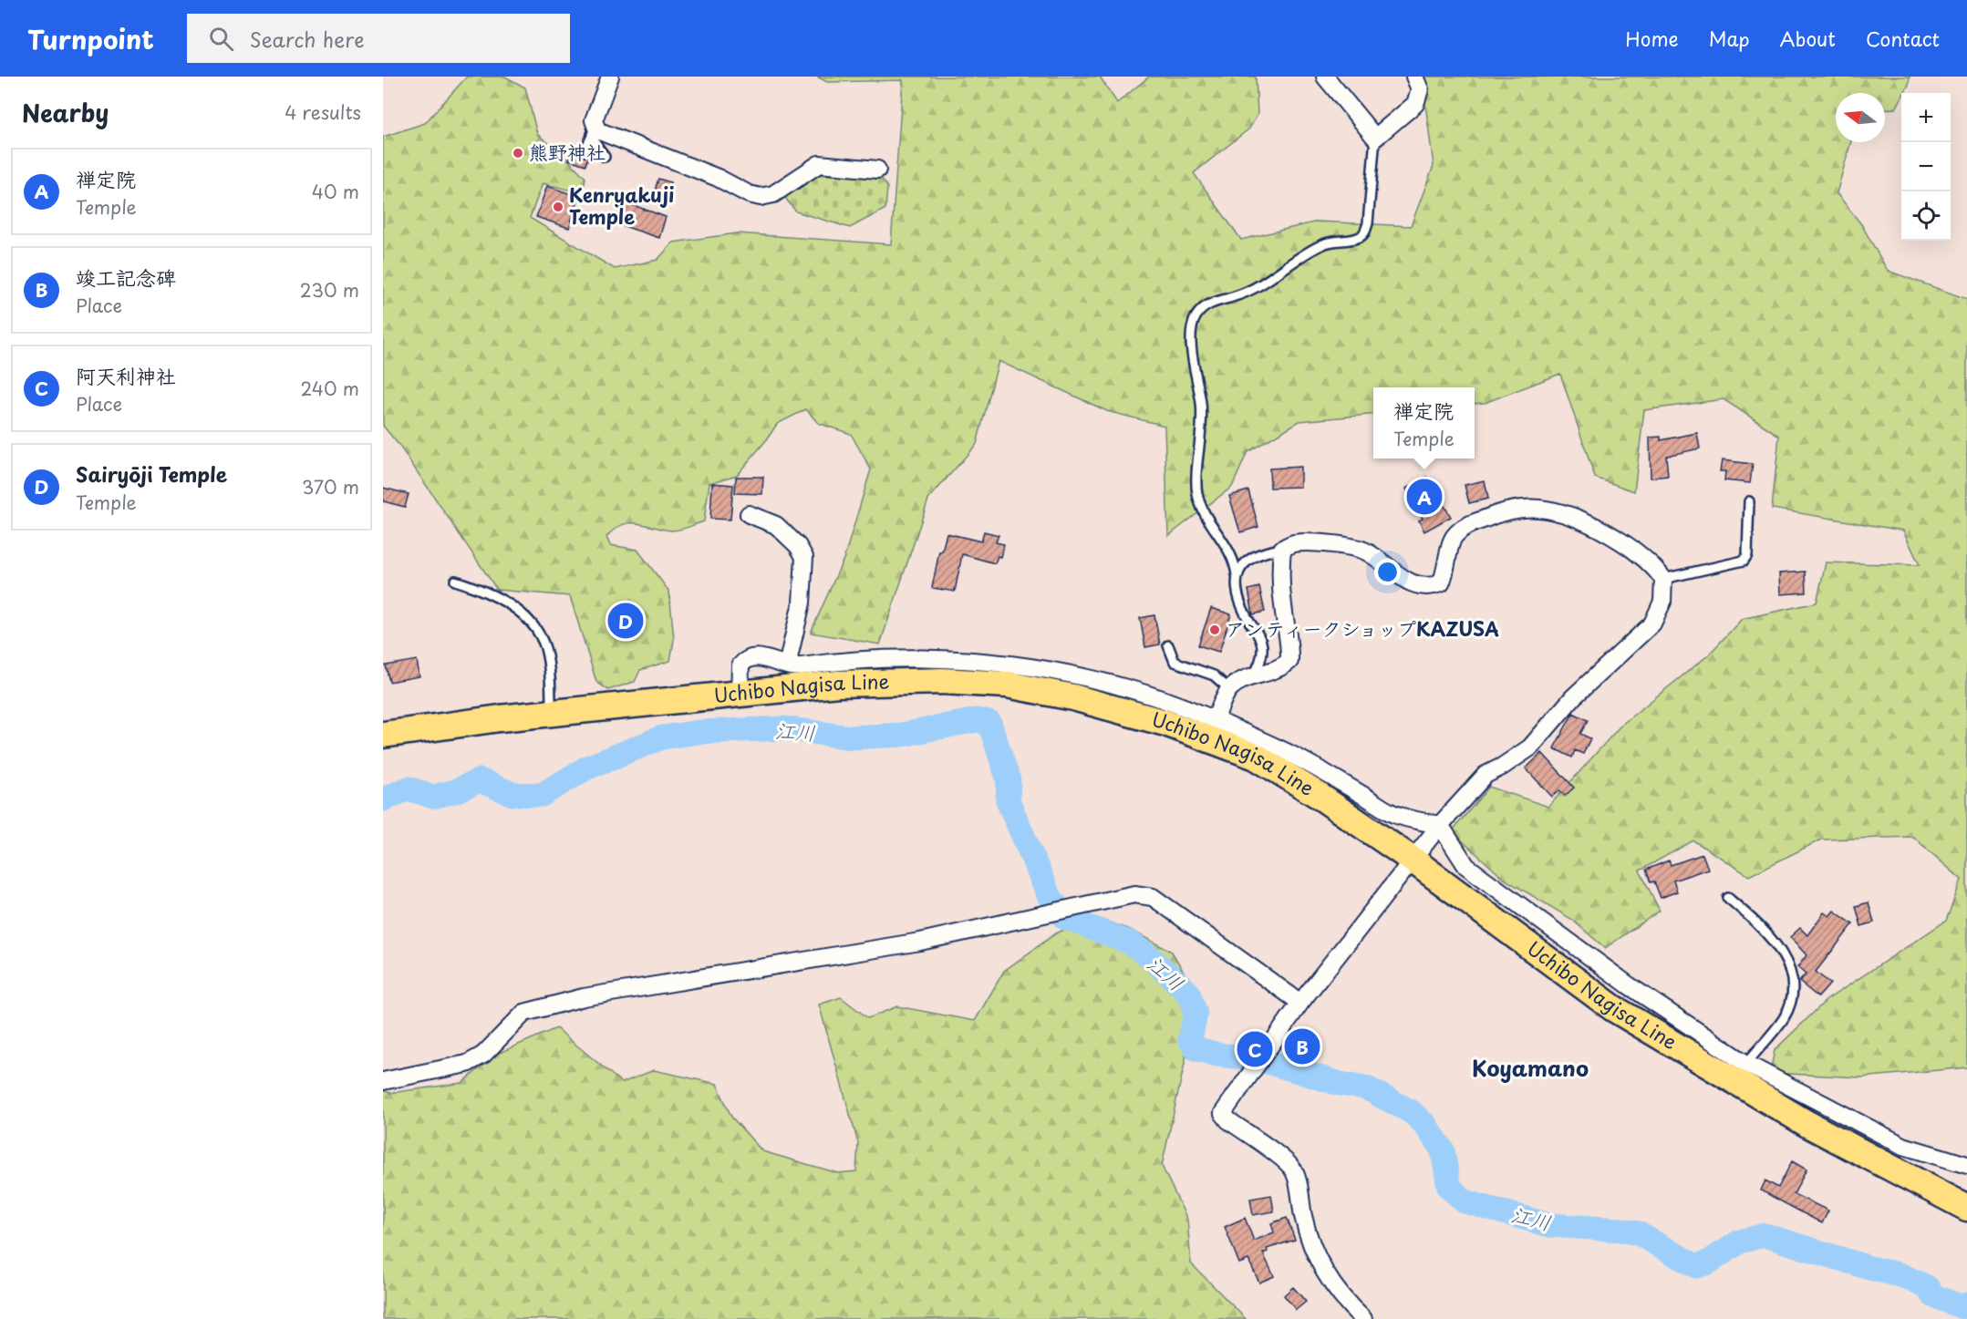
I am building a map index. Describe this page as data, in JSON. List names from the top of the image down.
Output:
{
  "streets": {
    "highway": ["Uchibo Nagisa Line"]
  },
  "districts": ["Koyamano"],
  "water": ["江川"],
  "places": ["熊野神社", "Kenryakuji Temple", "アンティークショップKAZUSA"],
  "north": "left",
  "page": {
    "header": "Turnpoint",
    "search": "Search here",
    "nav": [
      "Home",
      "Map",
      "About",
      "Contact"
    ],
    "heading": ["Nearby", "4 results"],
    "map_buttons": ["+", "−"],
    "list": [
      {
        "mark": "A",
        "name": "禅定院",
        "note": "Temple",
        "value": "40 m"
      },
      {
        "mark": "B",
        "name": "竣工記念碑",
        "note": "Place",
        "value": "230 m"
      },
      {
        "mark": "C",
        "name": "阿天利神社",
        "note": "Place",
        "value": "240 m"
      },
      {
        "mark": "D",
        "name": "Sairyōji Temple",
        "note": "Temple",
        "value": "370 m"
      }
    ],
    "popup": ["禅定院", "Temple"],
    "pins": [
      "A",
      "D",
      "B",
      "C"
    ]
  }
}
